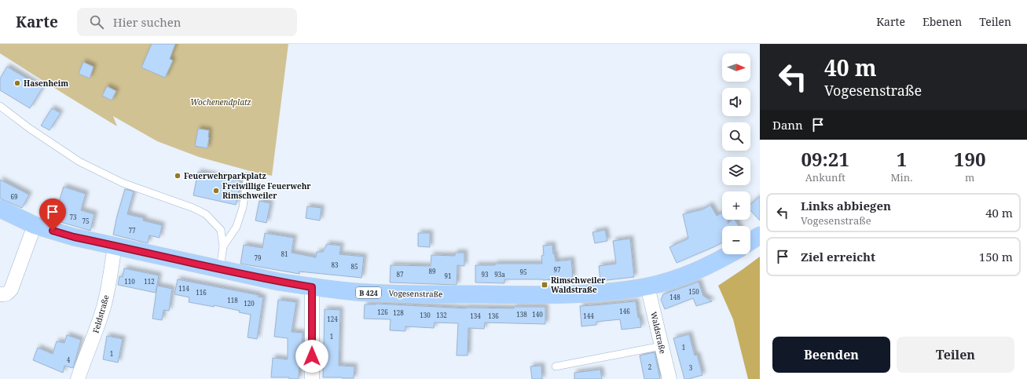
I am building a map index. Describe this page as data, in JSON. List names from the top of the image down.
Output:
{
  "streets": {
    "main road": ["B 424", "Vogesenstraße"],
    "street": ["Feldstraße", "Waldstraße"]
  },
  "crossings": [
    ["Vogesenstraße", "Feldstraße"],
    ["Vogesenstraße", "Waldstraße"]
  ],
  "parks": ["Wochenendplatz"],
  "places": {
    "other": ["Hasenheim", "Feuerwehrparkplatz", "Freiwillige Feuerwehr Rimschweiler"],
    "transit": ["Rimschweiler Waldstraße"]
  },
  "house_numbers": [
    "69",
    "73",
    "75",
    "77",
    "81",
    "79",
    "83",
    "85",
    "97",
    "89",
    "95",
    "87",
    "93",
    "93a",
    "91",
    "110",
    "112",
    "114",
    "150",
    "116",
    "148",
    "118",
    "120",
    "146",
    "126",
    "128",
    "138",
    "140",
    "130",
    "132",
    "134",
    "136",
    "144",
    "124",
    "1",
    "1",
    "1",
    "4",
    "2",
    "3"
  ],
  "north": "right",
  "page": {
    "header": "Karte",
    "search": "Hier suchen",
    "nav": ["Karte", "Ebenen", "Teilen"],
    "turn": ["40 m", "Vogesenstraße"],
    "map_buttons": ["+", "−"],
    "then": "Dann",
    "eta": [
      "09:21",
      "Ankunft",
      "1",
      "Min.",
      "190",
      "m"
    ],
    "list": [
      {
        "name": "Links abbiegen",
        "note": "Vogesenstraße",
        "value": "40 m"
      },
      {
        "name": "Ziel erreicht",
        "value": "150 m"
      }
    ],
    "buttons": ["Beenden", "Teilen"]
  }
}
